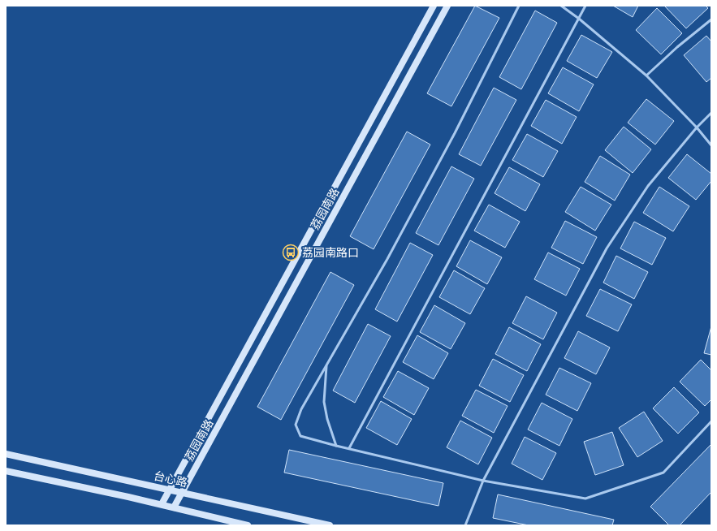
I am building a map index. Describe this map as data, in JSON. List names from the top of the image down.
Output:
{
  "streets": {
    "main road": ["荔园南路", "台心路"]
  },
  "crossings": [
    ["荔园南路", "台心路"]
  ],
  "places": {
    "bus stop": ["荔园南路口"]
  }
}
